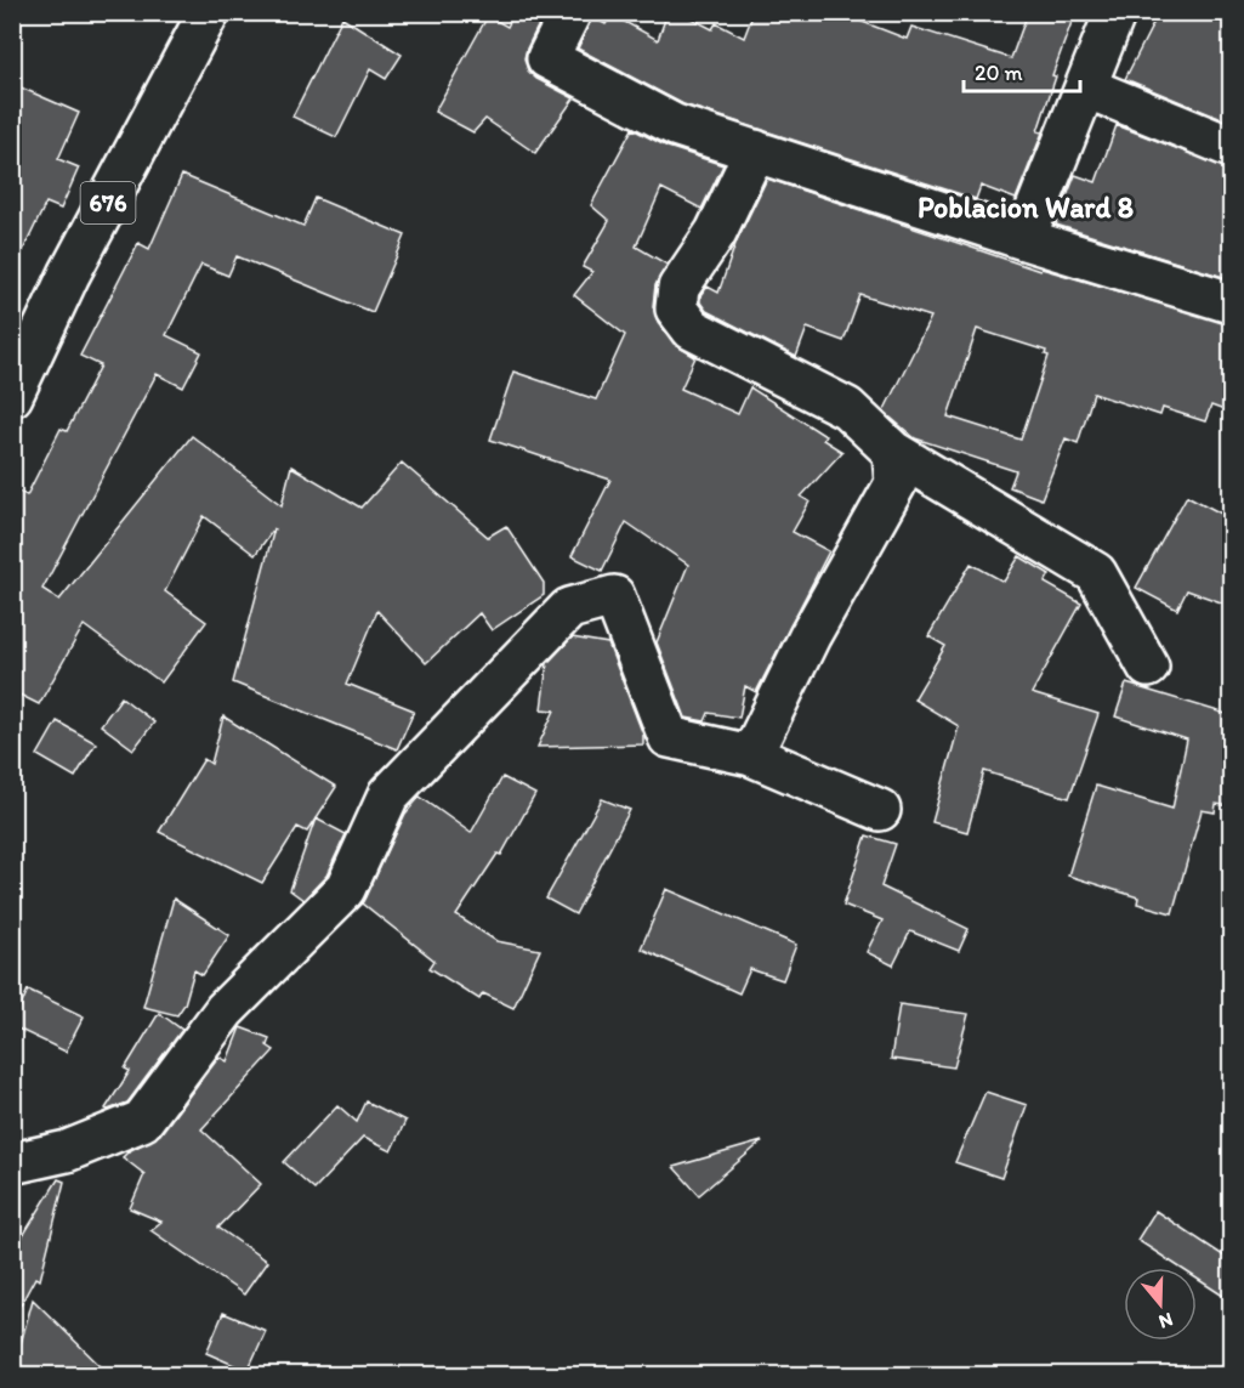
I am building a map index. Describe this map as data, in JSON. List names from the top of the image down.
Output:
{
  "streets": {
    "street": ["676"]
  },
  "districts": ["Poblacion Ward 8"],
  "scale_bar": "20 m",
  "north": "bottom"
}
